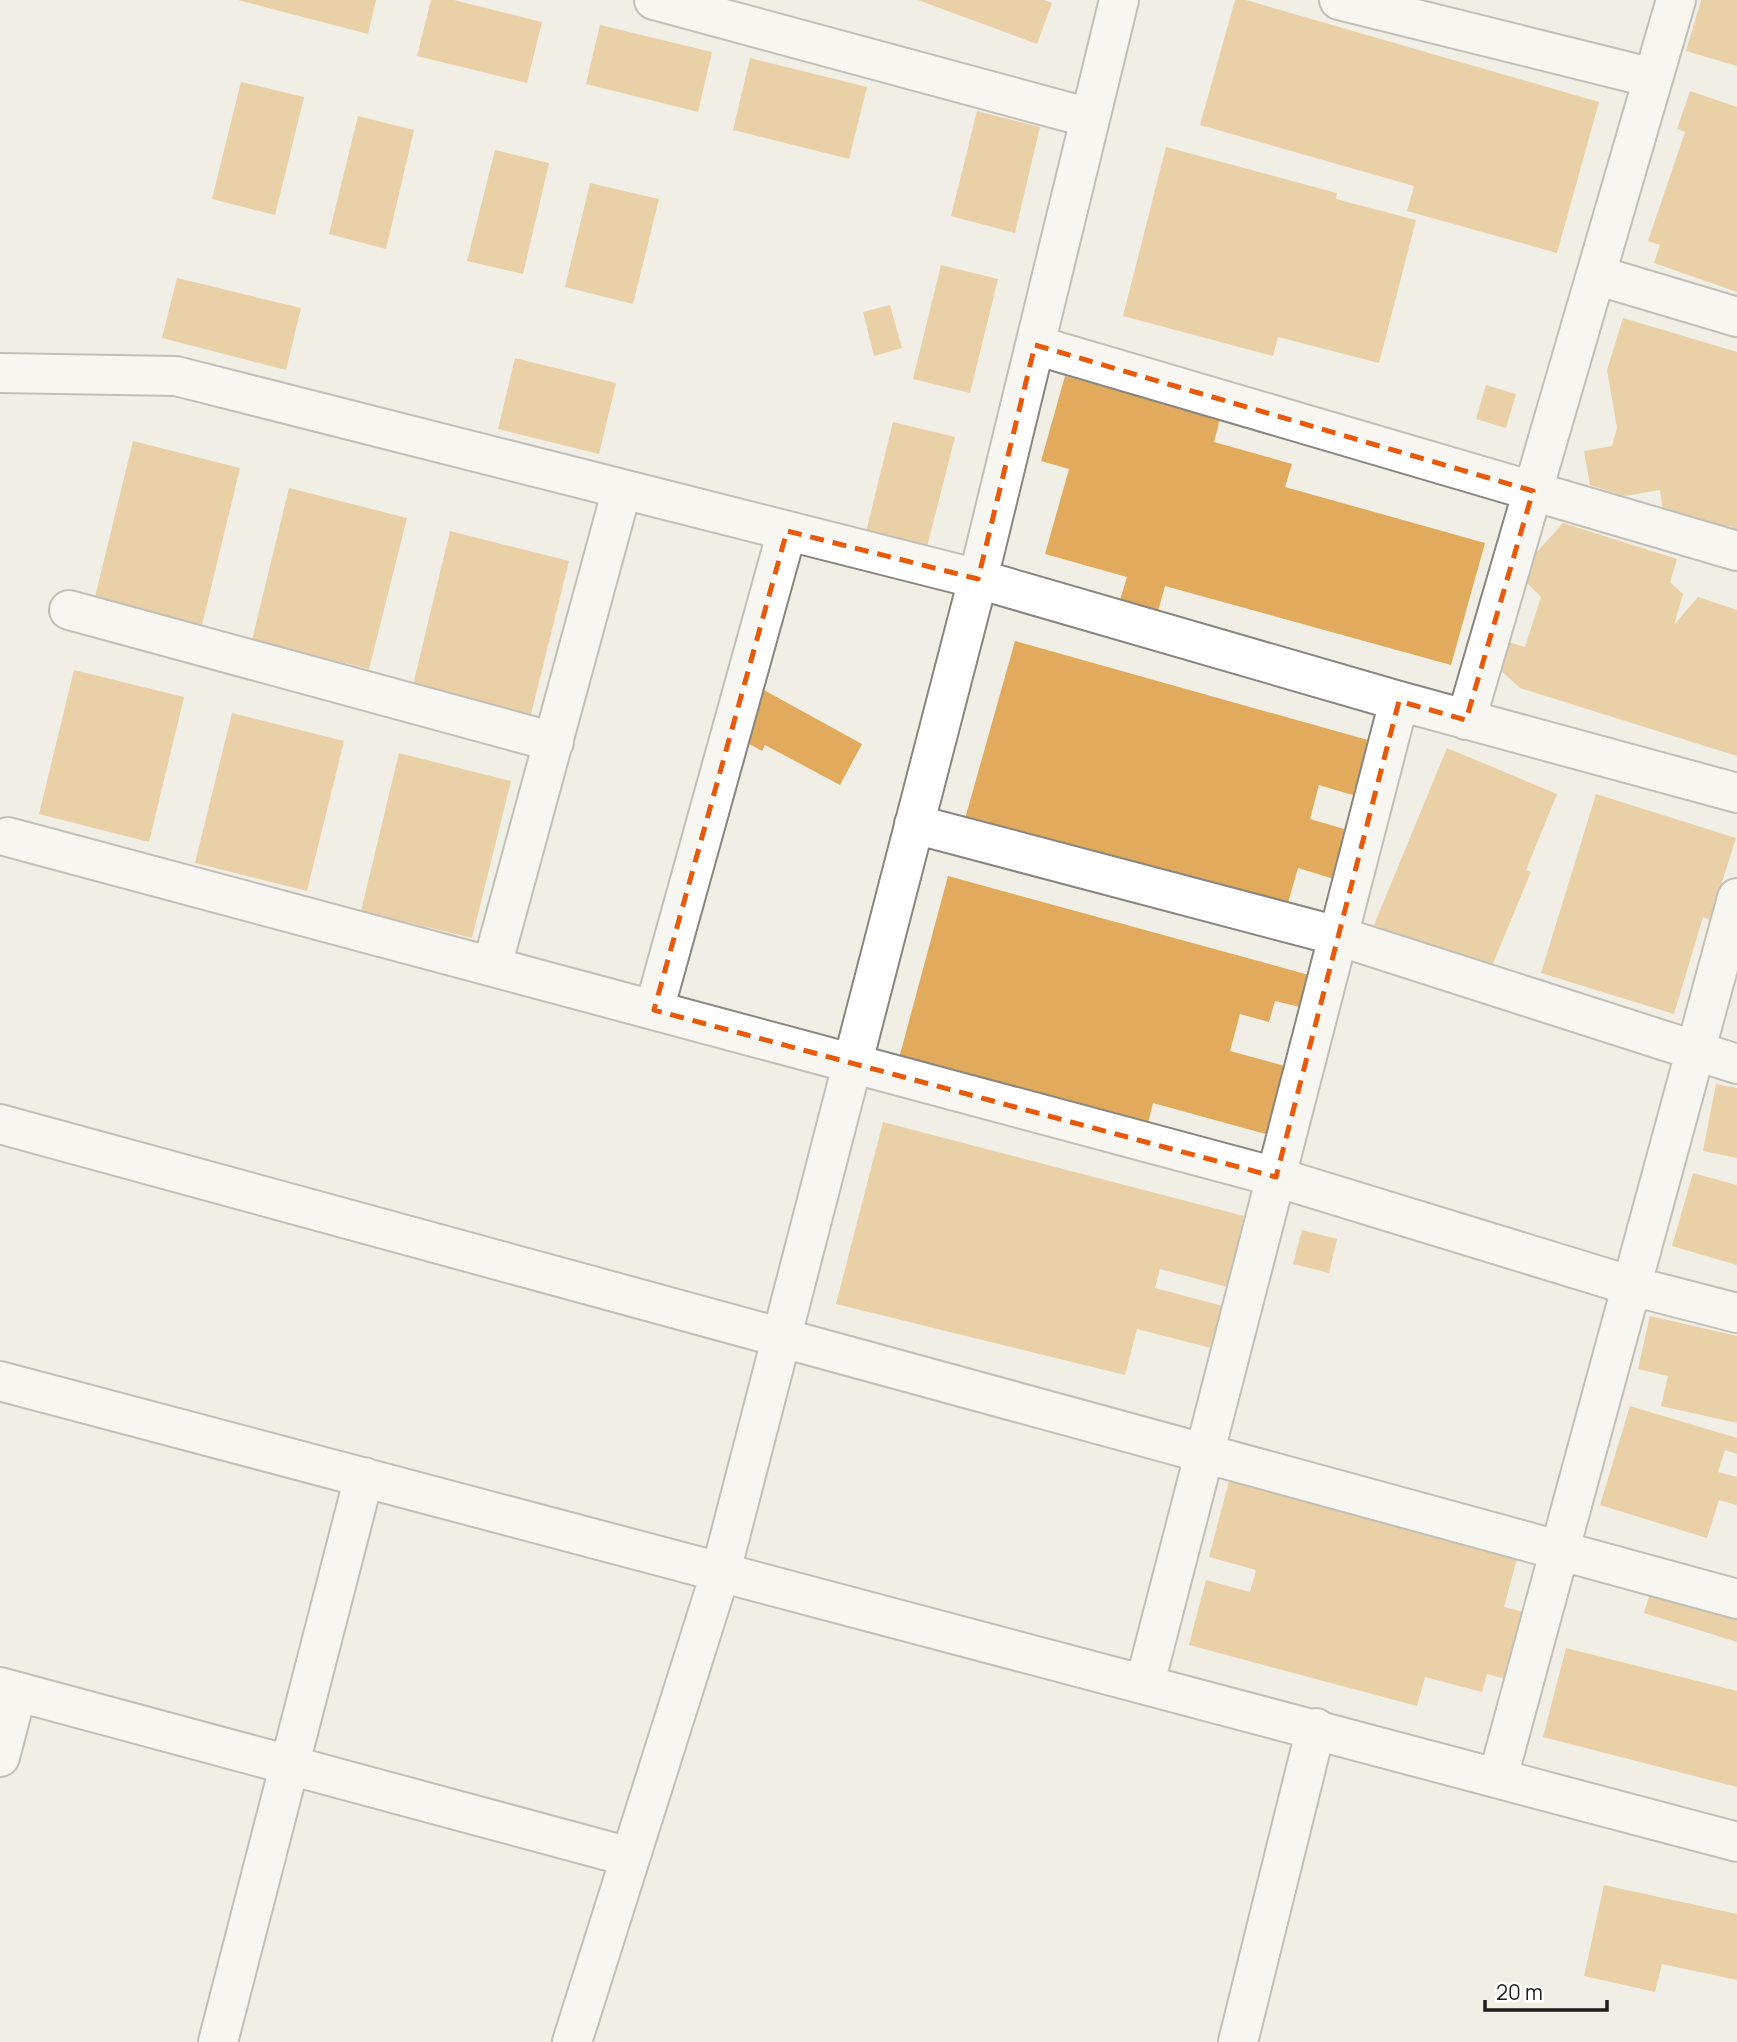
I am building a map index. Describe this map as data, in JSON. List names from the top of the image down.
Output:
{
  "scale_bar": "20 m"
}
